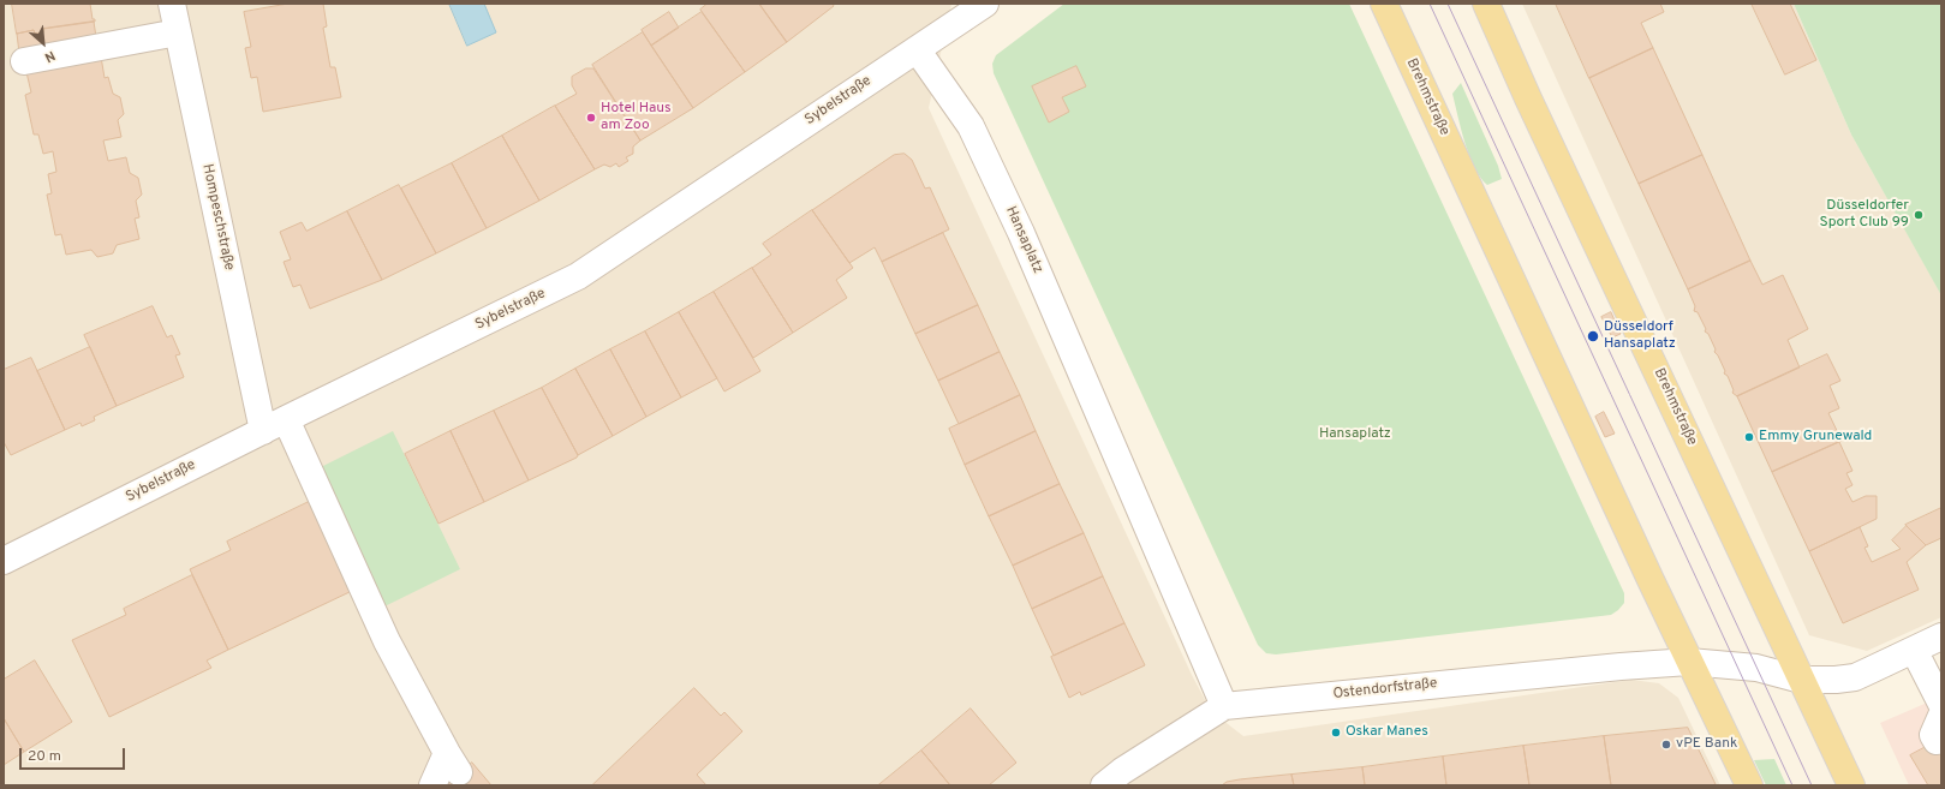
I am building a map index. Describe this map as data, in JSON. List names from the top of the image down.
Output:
{
  "streets": {
    "main road": ["Brehmstraße"],
    "street": [
      "Sybelstraße",
      "Hompeschstraße",
      "Hansaplatz",
      "Ostendorfstraße"
    ]
  },
  "crossings": [
    ["Brehmstraße", "Ostendorfstraße"],
    ["Sybelstraße", "Hompeschstraße"],
    ["Sybelstraße", "Hansaplatz"],
    ["Hansaplatz", "Ostendorfstraße"]
  ],
  "parks": ["Hansaplatz"],
  "places": [
    "Hotel Haus am Zoo",
    "Düsseldorfer Sport Club 99",
    "Düsseldorf Hansaplatz",
    "Emmy Grunewald",
    "Oskar Manes",
    "vPE Bank"
  ],
  "scale_bar": "20 m",
  "north": "bottom right"
}
